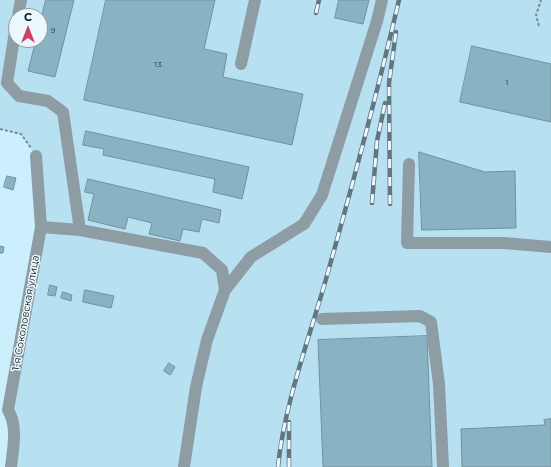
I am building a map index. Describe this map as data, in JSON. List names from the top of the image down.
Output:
{
  "streets": {
    "street": ["1-я Соколовская улица"]
  },
  "house_numbers": ["9", "13", "1"],
  "north": "top"
}
